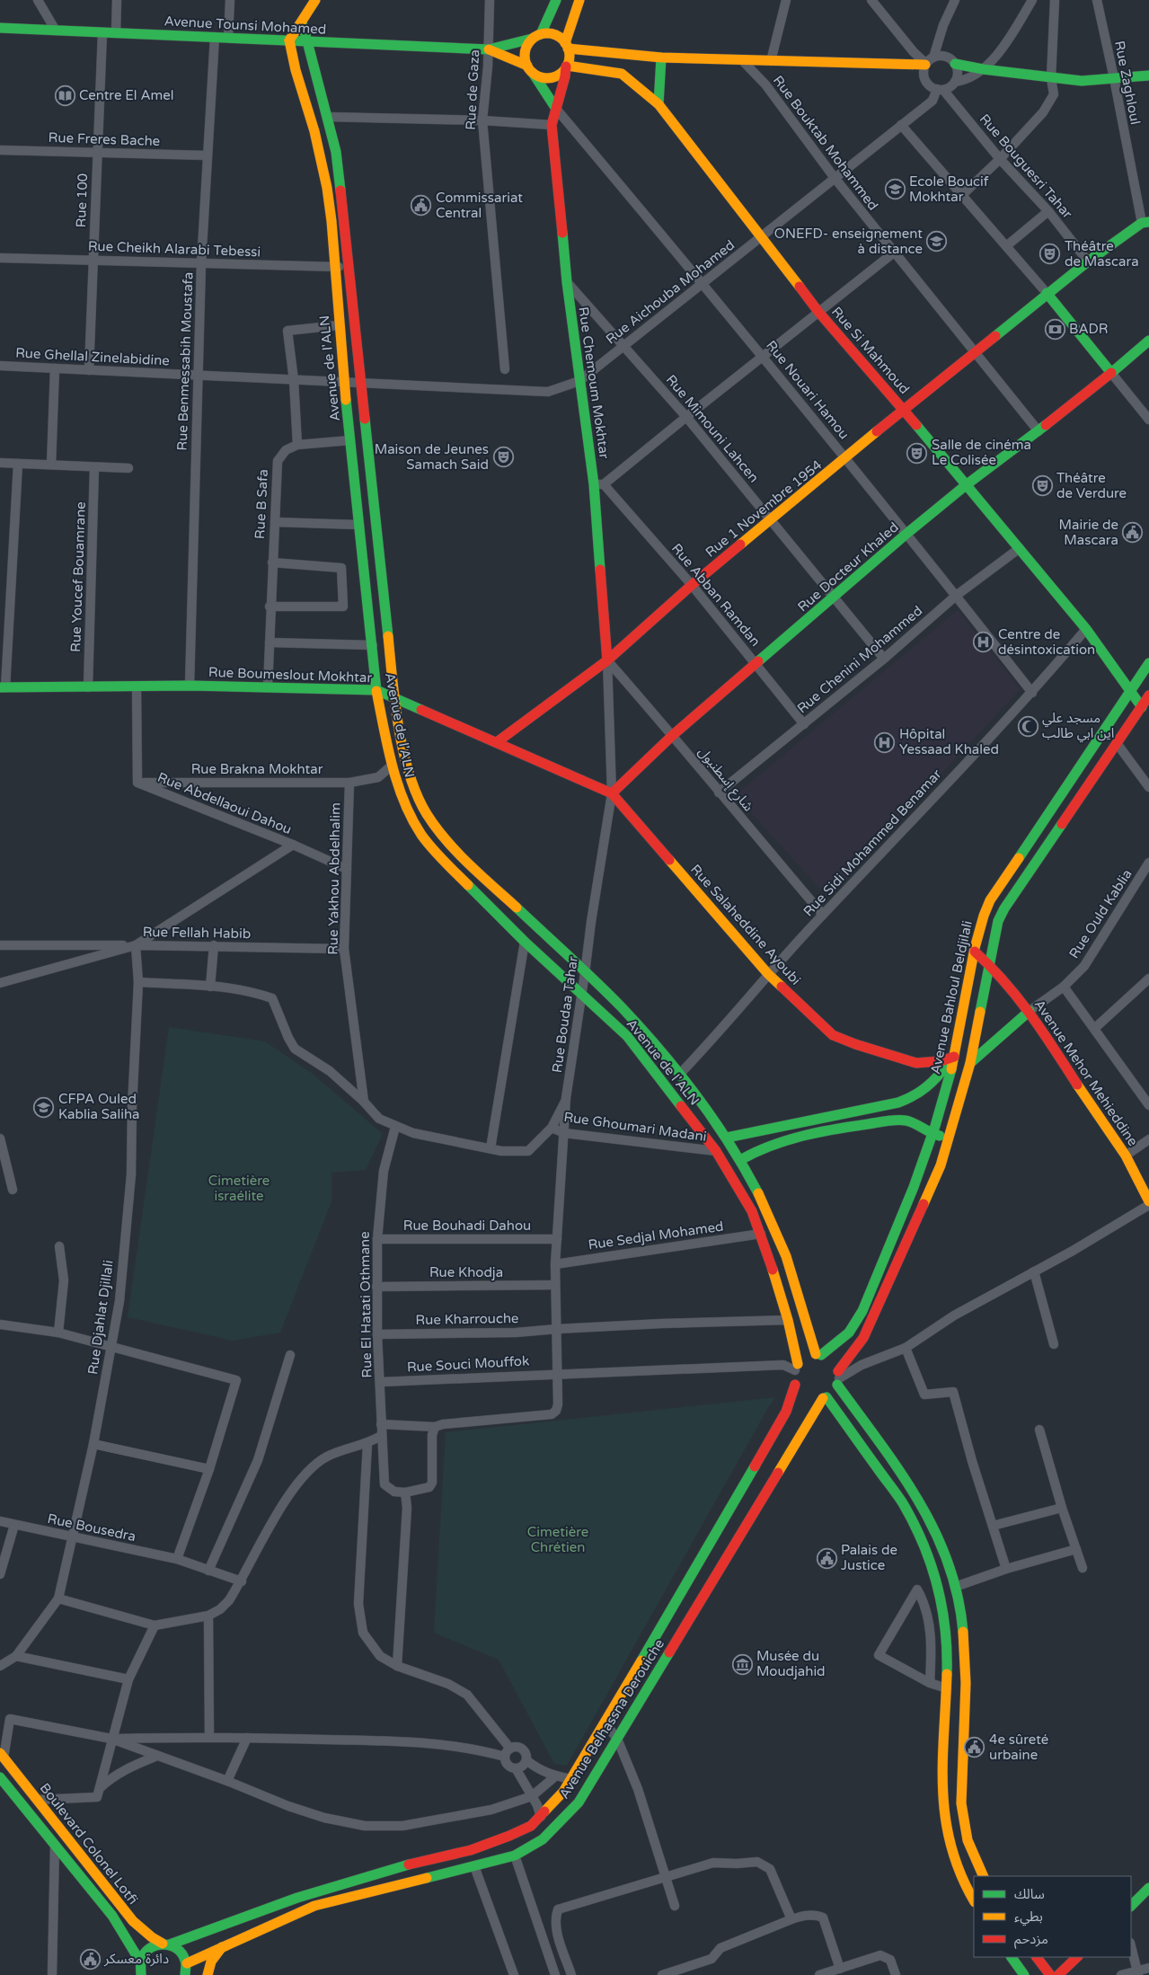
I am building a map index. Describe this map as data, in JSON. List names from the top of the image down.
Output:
{
  "streets": {
    "main road": [
      "Avenue Tounsi Mohamed",
      "Rue Si Mahmoud",
      "Avenue de l'ALN",
      "Rue Chemoum Mokhtar",
      "Rue 1 Novembre 1954",
      "Rue Docteur Khaled",
      "Rue Boumeslout Mokhtar",
      "Rue Salaheddine Ayoubi",
      "Avenue Bahloul Beldjilali",
      "Avenue Mehor Mehieddine",
      "Avenue Belhassna Derouiche",
      "Boulevard Colonel Lotfi"
    ],
    "street": [
      "Rue Zaghloul",
      "Rue de Gaza",
      "Rue Freres Bache",
      "Rue Bouktab Mohammed",
      "Rue Bouguesri Tahar",
      "Rue 100",
      "Rue Cheikh Alarabi Tebessi",
      "Rue Aichouba Mohamed",
      "Rue Ghellal Zinelabidine",
      "Rue Benmessabih Moustafa",
      "Rue Nouari Hamou",
      "Rue Mimouni Lahcen",
      "Rue B Safa",
      "Rue Youcef Bouamrane",
      "Rue Abban Ramdan",
      "Rue Chenini Mohammed",
      "Rue Brakna Mokhtar",
      "شارع إسطنبول",
      "Rue Abdellaoui Dahou",
      "Rue Sidi Mohammed Benamar",
      "Rue Yakhou Abdelhalim",
      "Rue Ould Kablia",
      "Rue Fellah Habib",
      "Rue Boudaa Tahar",
      "Rue Ghoumari Madani",
      "Rue Bouhadi Dahou",
      "Rue Sedjal Mohamed",
      "Rue Khodja",
      "Rue El Hatati Othmane",
      "Rue Djahlat Djillali",
      "Rue Kharrouche",
      "Rue Souci Mouffok",
      "Rue Bousedra"
    ]
  },
  "crossings": [
    ["Avenue Tounsi Mohamed", "Rue de Gaza"],
    ["Avenue Tounsi Mohamed", "Rue 100"],
    ["Avenue Tounsi Mohamed", "Rue Si Mahmoud"],
    ["Avenue Tounsi Mohamed", "Rue Benmessabih Moustafa"],
    ["Avenue Tounsi Mohamed", "Avenue de l'ALN"],
    ["Avenue Tounsi Mohamed", "Rue Chemoum Mokhtar"],
    ["Rue Zaghloul", "Rue 1 Novembre 1954"],
    ["Rue Freres Bache", "Rue 100"],
    ["Rue Freres Bache", "Rue Benmessabih Moustafa"],
    ["Rue Bouktab Mohammed", "Rue Aichouba Mohamed"],
    ["Rue Bouktab Mohammed", "Rue 1 Novembre 1954"],
    ["Rue Bouktab Mohammed", "Rue Docteur Khaled"],
    ["Rue Bouguesri Tahar", "Rue Aichouba Mohamed"],
    ["Rue Bouguesri Tahar", "Rue 1 Novembre 1954"],
    ["Rue 100", "Rue Cheikh Alarabi Tebessi"],
    ["Rue 100", "Rue Ghellal Zinelabidine"],
    ["Rue Cheikh Alarabi Tebessi", "Rue Benmessabih Moustafa"],
    ["Rue Cheikh Alarabi Tebessi", "Avenue de l'ALN"],
    ["Rue Aichouba Mohamed", "Rue Si Mahmoud"],
    ["Rue Aichouba Mohamed", "Rue Ghellal Zinelabidine"],
    ["Rue Aichouba Mohamed", "Avenue de l'ALN"],
    ["Rue Aichouba Mohamed", "Rue Chemoum Mokhtar"],
    ["Rue Aichouba Mohamed", "Rue Nouari Hamou"],
    ["Rue Aichouba Mohamed", "Rue Mimouni Lahcen"],
    ["Rue Si Mahmoud", "Rue Chemoum Mokhtar"],
    ["Rue Si Mahmoud", "Rue 1 Novembre 1954"],
    ["Rue Si Mahmoud", "Rue Docteur Khaled"],
    ["Rue Si Mahmoud", "Rue Chenini Mohammed"],
    ["Rue Si Mahmoud", "Rue Sidi Mohammed Benamar"],
    ["Rue Si Mahmoud", "Avenue Bahloul Beldjilali"],
    ["Rue Ghellal Zinelabidine", "Rue Benmessabih Moustafa"],
    ["Rue Ghellal Zinelabidine", "Avenue de l'ALN"],
    ["Rue Benmessabih Moustafa", "Rue Boumeslout Mokhtar"],
    ["Avenue de l'ALN", "Rue Boumeslout Mokhtar"],
    ["Avenue de l'ALN", "Rue Sidi Mohammed Benamar"],
    ["Avenue de l'ALN", "Avenue Bahloul Beldjilali"],
    ["Avenue de l'ALN", "Rue Boudaa Tahar"],
    ["Avenue de l'ALN", "Rue Ghoumari Madani"],
    ["Avenue de l'ALN", "Rue Sedjal Mohamed"],
    ["Avenue de l'ALN", "Rue Kharrouche"],
    ["Avenue de l'ALN", "Rue Souci Mouffok"],
    ["Avenue de l'ALN", "Avenue Belhassna Derouiche"],
    ["Rue Chemoum Mokhtar", "Rue Nouari Hamou"],
    ["Rue Chemoum Mokhtar", "Rue Mimouni Lahcen"],
    ["Rue Chemoum Mokhtar", "Rue 1 Novembre 1954"],
    ["Rue Chemoum Mokhtar", "Rue Abban Ramdan"],
    ["Rue Chemoum Mokhtar", "شارع إسطنبول"],
    ["Rue Chemoum Mokhtar", "Rue Boudaa Tahar"],
    ["Rue Nouari Hamou", "Rue 1 Novembre 1954"],
    ["Rue Nouari Hamou", "Rue Docteur Khaled"],
    ["Rue Nouari Hamou", "Rue Chenini Mohammed"],
    ["Rue Nouari Hamou", "Rue Sidi Mohammed Benamar"],
    ["Rue Mimouni Lahcen", "Rue 1 Novembre 1954"],
    ["Rue Mimouni Lahcen", "Rue Docteur Khaled"],
    ["Rue Mimouni Lahcen", "Rue Chenini Mohammed"],
    ["Rue B Safa", "Rue Boumeslout Mokhtar"],
    ["Rue 1 Novembre 1954", "Rue Abban Ramdan"],
    ["Rue 1 Novembre 1954", "Rue Boumeslout Mokhtar"],
    ["Rue 1 Novembre 1954", "شارع إسطنبول"],
    ["Rue 1 Novembre 1954", "Rue Boudaa Tahar"],
    ["Rue Docteur Khaled", "Rue Abban Ramdan"],
    ["Rue Docteur Khaled", "Rue Boumeslout Mokhtar"],
    ["Rue Docteur Khaled", "شارع إسطنبول"],
    ["Rue Docteur Khaled", "Rue Salaheddine Ayoubi"],
    ["Rue Docteur Khaled", "Rue Boudaa Tahar"],
    ["Rue Youcef Bouamrane", "Rue Boumeslout Mokhtar"],
    ["Rue Abban Ramdan", "Rue Chenini Mohammed"],
    ["Rue Chenini Mohammed", "شارع إسطنبول"],
    ["Rue Boumeslout Mokhtar", "Rue Abdellaoui Dahou"],
    ["Rue Boumeslout Mokhtar", "Rue Salaheddine Ayoubi"],
    ["Rue Boumeslout Mokhtar", "Rue Boudaa Tahar"],
    ["Rue Brakna Mokhtar", "Rue Abdellaoui Dahou"],
    ["Rue Brakna Mokhtar", "Rue Yakhou Abdelhalim"],
    ["شارع إسطنبول", "Rue Sidi Mohammed Benamar"],
    ["شارع إسطنبول", "Rue Boudaa Tahar"],
    ["Rue Abdellaoui Dahou", "Rue Fellah Habib"],
    ["Rue Abdellaoui Dahou", "Rue Djahlat Djillali"],
    ["Rue Sidi Mohammed Benamar", "Rue Salaheddine Ayoubi"],
    ["Rue Yakhou Abdelhalim", "Rue Fellah Habib"],
    ["Rue Ould Kablia", "Avenue Mehor Mehieddine"],
    ["Rue Salaheddine Ayoubi", "Avenue Bahloul Beldjilali"],
    ["Rue Salaheddine Ayoubi", "Rue Boudaa Tahar"],
    ["Rue Fellah Habib", "Rue Djahlat Djillali"],
    ["Avenue Bahloul Beldjilali", "Avenue Mehor Mehieddine"],
    ["Avenue Bahloul Beldjilali", "Rue Souci Mouffok"],
    ["Avenue Bahloul Beldjilali", "Avenue Belhassna Derouiche"],
    ["Rue Boudaa Tahar", "Rue Ghoumari Madani"],
    ["Rue Boudaa Tahar", "Rue Bouhadi Dahou"],
    ["Rue Boudaa Tahar", "Rue Sedjal Mohamed"],
    ["Rue Boudaa Tahar", "Rue Khodja"],
    ["Rue Boudaa Tahar", "Rue Kharrouche"],
    ["Rue Boudaa Tahar", "Rue Souci Mouffok"],
    ["Rue Bouhadi Dahou", "Rue El Hatati Othmane"],
    ["Rue Khodja", "Rue El Hatati Othmane"],
    ["Rue El Hatati Othmane", "Rue Kharrouche"],
    ["Rue El Hatati Othmane", "Rue Souci Mouffok"],
    ["Rue Djahlat Djillali", "Rue Bousedra"],
    ["Rue Souci Mouffok", "Avenue Belhassna Derouiche"],
    ["Avenue Belhassna Derouiche", "Boulevard Colonel Lotfi"]
  ],
  "parks": ["Cimetière israélite", "Cimetière Chrétien"],
  "places": {
    "library": ["Centre El Amel"],
    "school or university": ["Ecole Boucif Mokhtar", "ONEFD- enseignement à distance", "CFPA Ouled Kablia Saliha"],
    "public building": [
      "Commissariat Central",
      "Mairie de Mascara",
      "Palais de Justice",
      "4e sûreté urbaine",
      "دائرة معسكر"
    ],
    "theatre": [
      "Théâtre de Mascara",
      "Salle de cinéma Le Colisée",
      "Maison de Jeunes Samach Said",
      "Théâtre de Verdure"
    ],
    "bank": ["BADR"],
    "hospital": ["Centre de désintoxication", "Hôpital Yessaad Khaled"],
    "mosque": ["مسجد علي اين ابي طالب"],
    "museum": ["Musée du Moudjahid"]
  },
  "legend": ["سالك", "بطيء", "مزدحم"]
}
